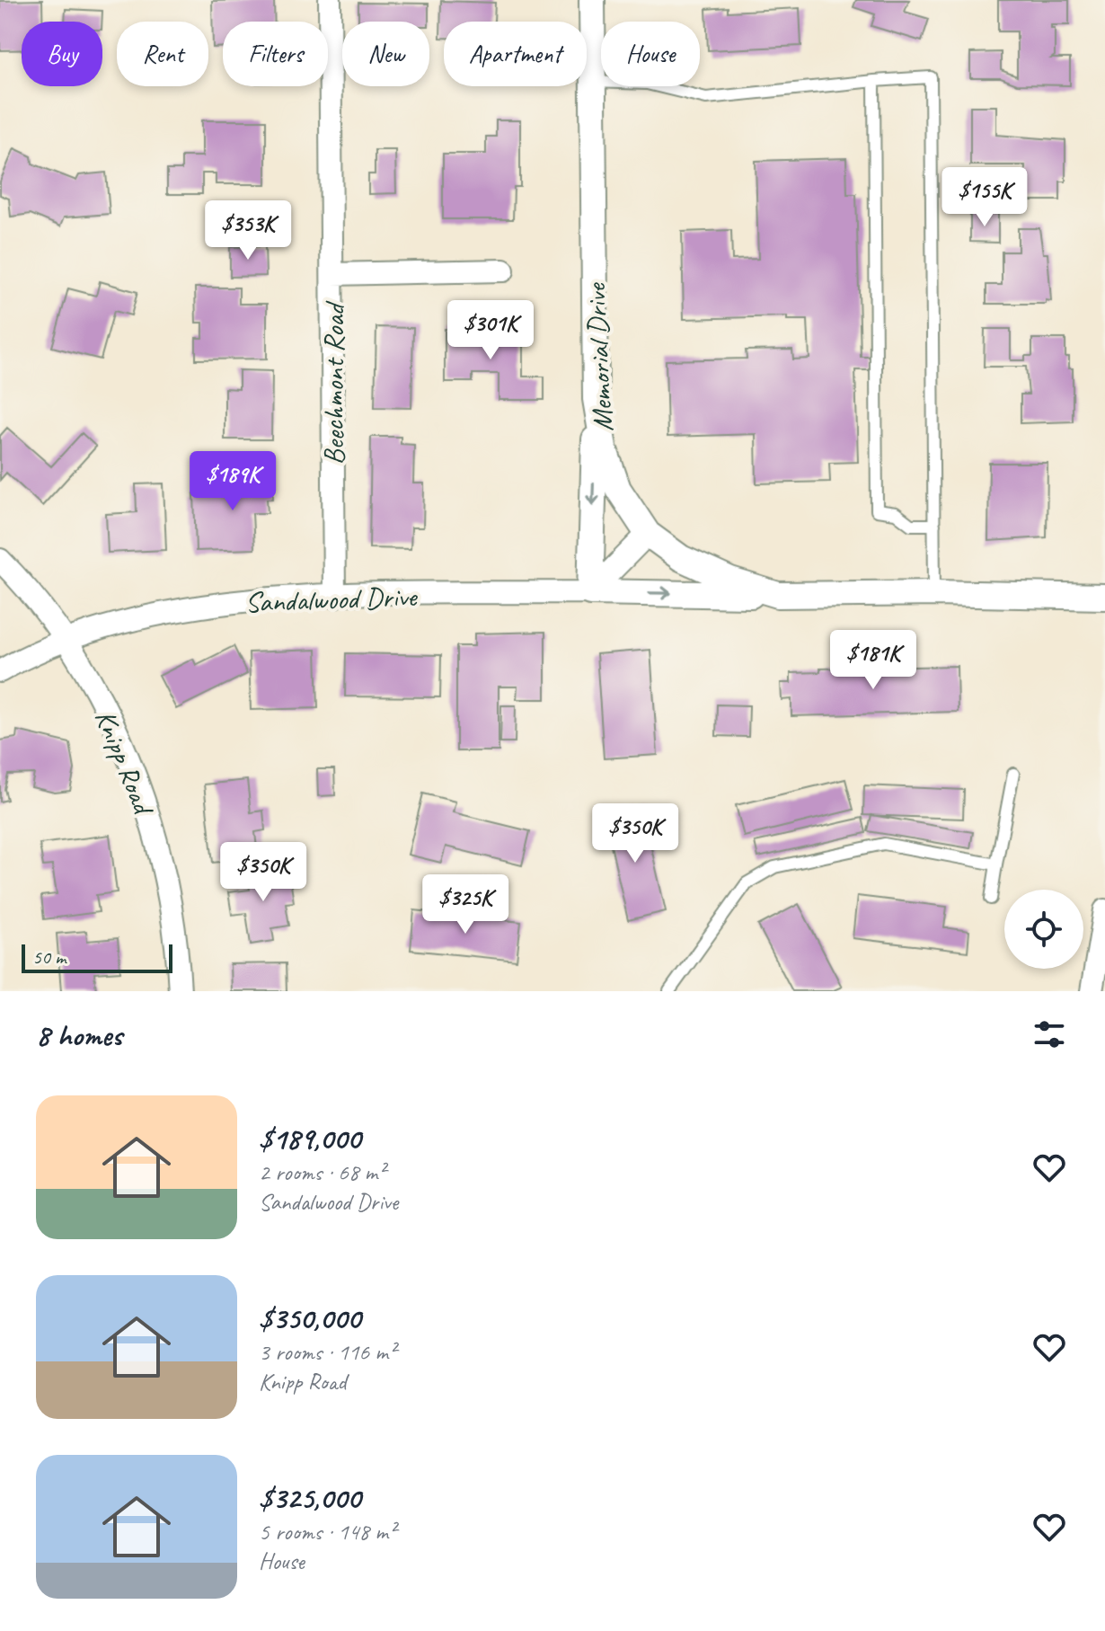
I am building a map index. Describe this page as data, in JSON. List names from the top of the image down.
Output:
{
  "streets": {
    "street": [
      "Memorial Drive",
      "Beechmont Road",
      "Sandalwood Drive",
      "Knipp Road"
    ]
  },
  "crossings": [
    ["Beechmont Road", "Sandalwood Drive"],
    ["Sandalwood Drive", "Knipp Road"]
  ],
  "scale_bar": "50 m",
  "page": {
    "chip": [
      "Buy",
      "Rent",
      "Filters",
      "New",
      "Apartment",
      "House"
    ],
    "price": [
      "$155K",
      "$353K",
      "$301K",
      "$189K",
      "$181K",
      "$350K",
      "$350K",
      "$325K"
    ],
    "scale": "50 m",
    "heading": "8 homes",
    "list": [
      {
        "name": "$189,000",
        "note": "2 rooms · 68 m² · Sandalwood Drive"
      },
      {
        "name": "$350,000",
        "note": "3 rooms · 116 m² · Knipp Road"
      },
      {
        "name": "$325,000",
        "note": "5 rooms · 148 m² · House"
      }
    ]
  }
}
